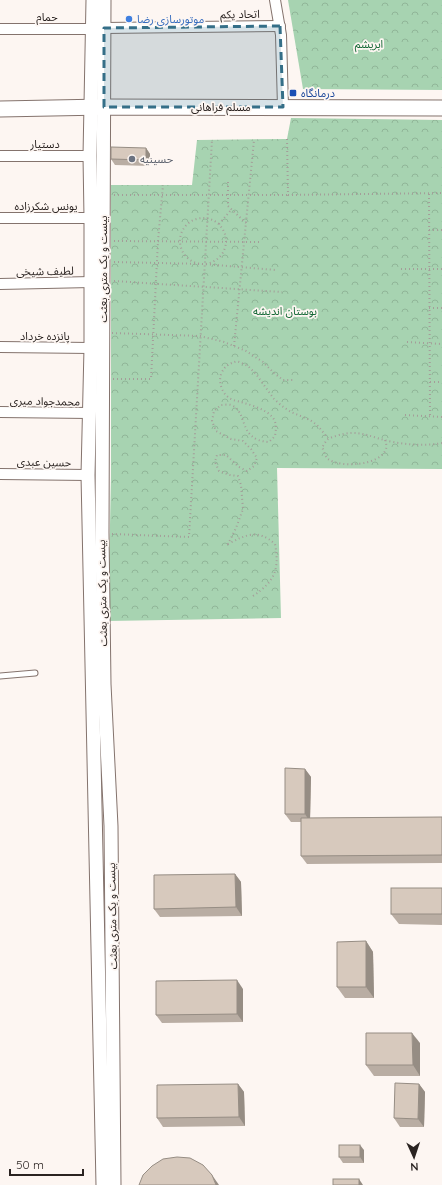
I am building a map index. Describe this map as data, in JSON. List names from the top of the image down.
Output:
{
  "streets": {
    "main road": ["مسلم فراهانی"],
    "street": [
      "اتحاد یکم",
      "حمام",
      "دستیار",
      "یونس شکرزاده",
      "بیست و یک متری بعثت",
      "لطیف شیخی",
      "پانزده خرداد",
      "محمدجواد میری",
      "حسین عبدی"
    ]
  },
  "crossings": [
    ["اتحاد یکم", "حمام"],
    ["اتحاد یکم", "بیست و یک متری بعثت"],
    ["حمام", "بیست و یک متری بعثت"],
    ["مسلم فراهانی", "بیست و یک متری بعثت"],
    ["دستیار", "بیست و یک متری بعثت"],
    ["یونس شکرزاده", "بیست و یک متری بعثت"],
    ["بیست و یک متری بعثت", "لطیف شیخی"],
    ["بیست و یک متری بعثت", "پانزده خرداد"],
    ["بیست و یک متری بعثت", "محمدجواد میری"],
    ["بیست و یک متری بعثت", "حسین عبدی"]
  ],
  "parks": ["ابریشم", "بوستان اندیشه"],
  "places": {
    "other": ["موتورسازی رضا", "حسینیه"],
    "transit": ["درمانگاه"]
  },
  "scale_bar": "50 m",
  "north": "bottom"
}
